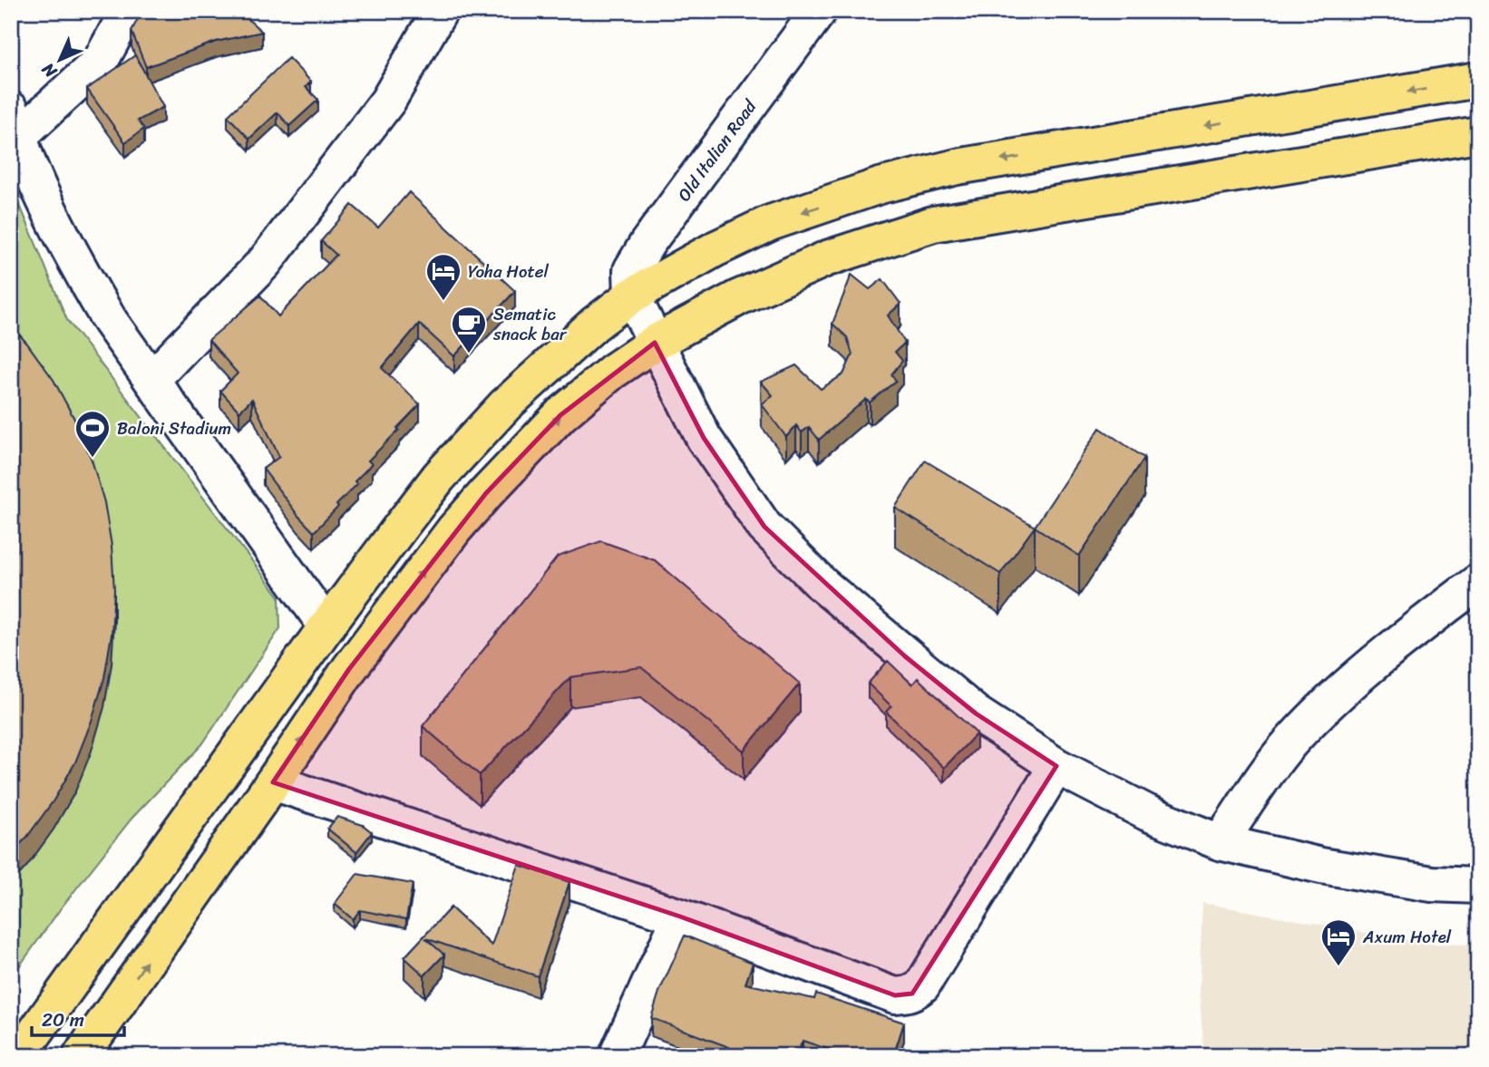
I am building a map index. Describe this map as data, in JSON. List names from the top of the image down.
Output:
{
  "streets": {
    "street": ["Old Italian Road"]
  },
  "places": {
    "hotel": ["Yoha Hotel", "Axum Hotel"],
    "cafe": ["Sematic snack bar"],
    "sports": ["Baloni Stadium"]
  },
  "scale_bar": "20 m",
  "north": "bottom left"
}
